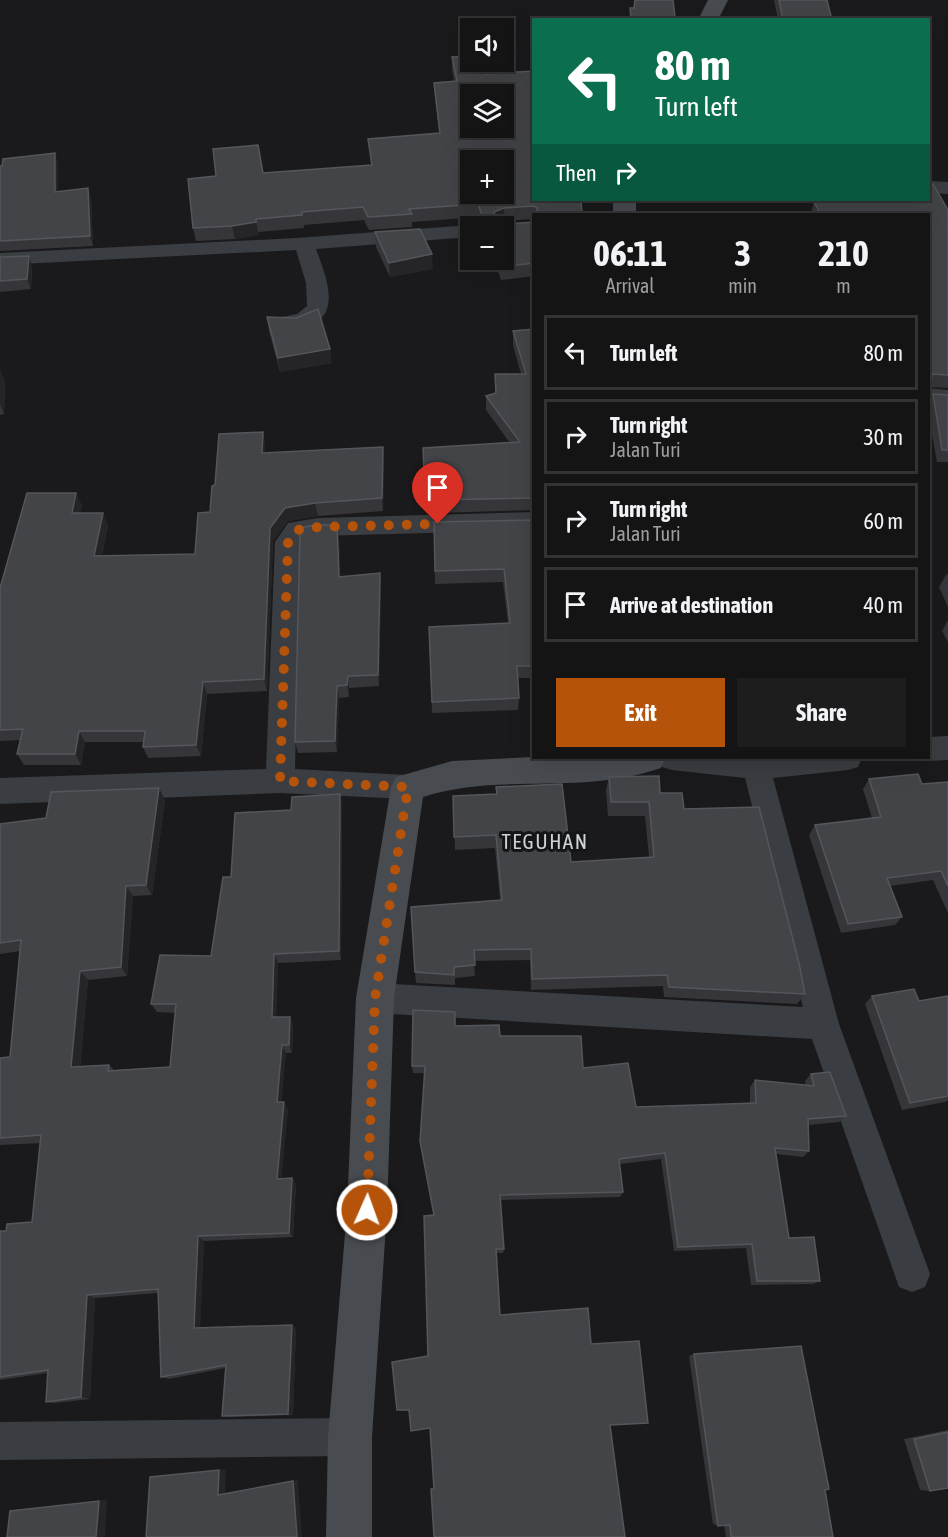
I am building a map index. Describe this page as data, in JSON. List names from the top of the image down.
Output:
{
  "districts": ["TEGUHAN"],
  "page": {
    "map_buttons": ["+", "−"],
    "turn": ["80 m", "Turn left"],
    "then": "Then",
    "eta": [
      "06:11",
      "Arrival",
      "3",
      "min",
      "210",
      "m"
    ],
    "list": [
      {
        "name": "Turn left",
        "value": "80 m"
      },
      {
        "name": "Turn right",
        "note": "Jalan Turi",
        "value": "30 m"
      },
      {
        "name": "Turn right",
        "note": "Jalan Turi",
        "value": "60 m"
      },
      {
        "name": "Arrive at destination",
        "value": "40 m"
      }
    ],
    "buttons": ["Exit", "Share"]
  }
}
